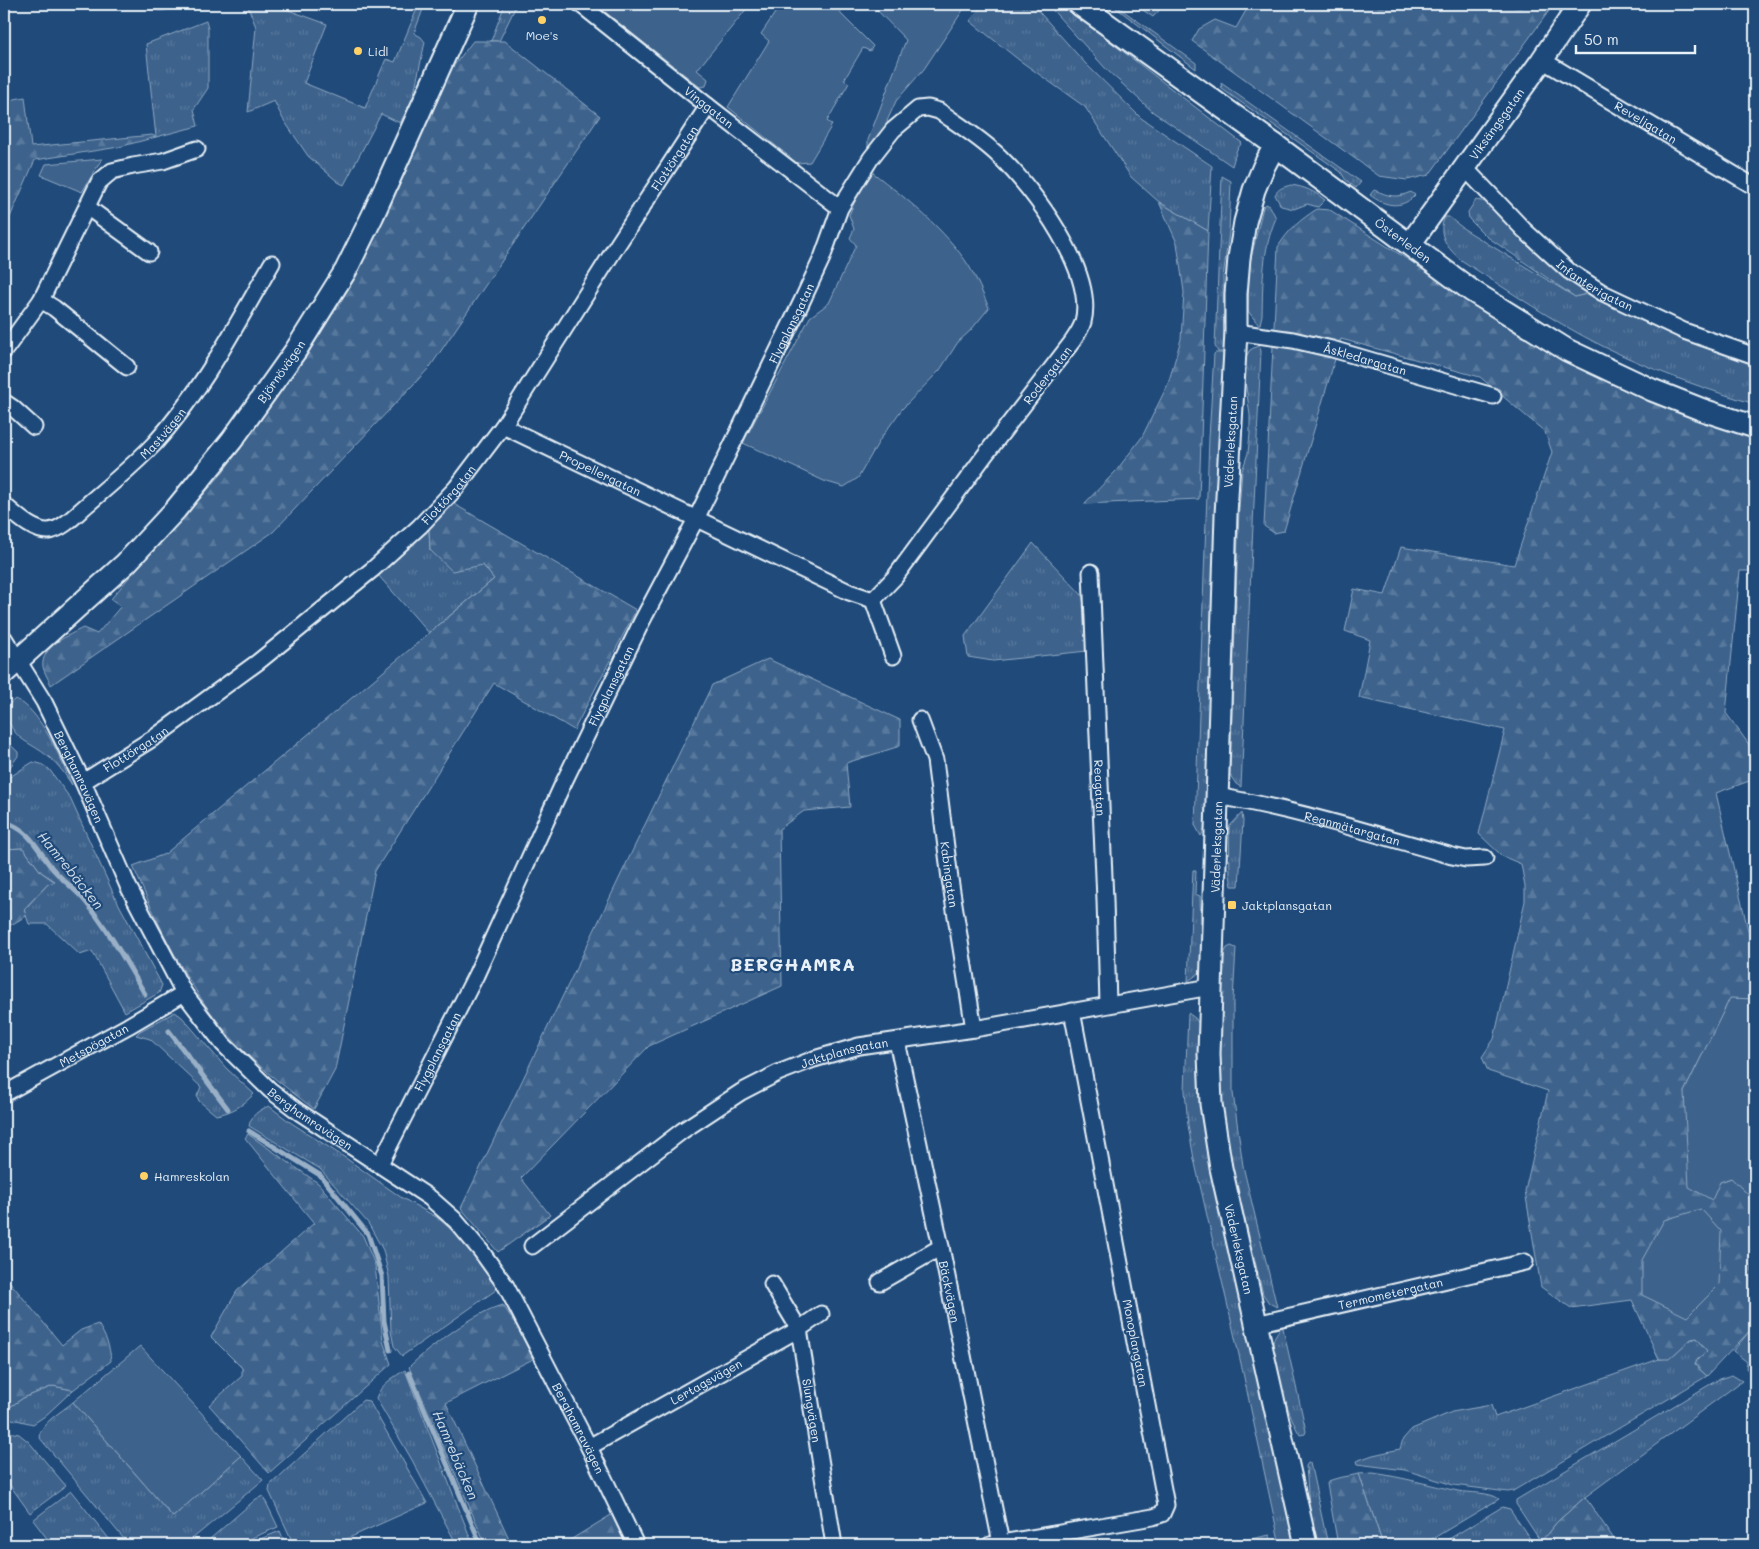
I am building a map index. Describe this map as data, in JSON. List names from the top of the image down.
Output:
{
  "streets": {
    "street": [
      "Vinggatan",
      "Reveljgatan",
      "Viksängsgatan",
      "Flottörgatan",
      "Österleden",
      "Infanterigatan",
      "Flygplansgatan",
      "Åskledargatan",
      "Björnövägen",
      "Rodergatan",
      "Mastvägen",
      "Väderleksgatan",
      "Propellergatan",
      "Berghamravägen",
      "Reagatan",
      "Regnmätargatan",
      "Kabingatan",
      "Metspögatan",
      "Jaktplansgatan",
      "Bäckvägen",
      "Termometergatan",
      "Monoplangatan",
      "Lertagsvägen",
      "Slungvägen"
    ]
  },
  "crossings": [
    ["Vinggatan", "Flottörgatan"],
    ["Vinggatan", "Flygplansgatan"],
    ["Vinggatan", "Rodergatan"],
    ["Reveljgatan", "Viksängsgatan"],
    ["Viksängsgatan", "Österleden"],
    ["Viksängsgatan", "Infanterigatan"],
    ["Flottörgatan", "Propellergatan"],
    ["Flottörgatan", "Berghamravägen"],
    ["Österleden", "Väderleksgatan"],
    ["Flygplansgatan", "Rodergatan"],
    ["Flygplansgatan", "Propellergatan"],
    ["Flygplansgatan", "Berghamravägen"],
    ["Åskledargatan", "Väderleksgatan"],
    ["Björnövägen", "Berghamravägen"],
    ["Väderleksgatan", "Regnmätargatan"],
    ["Väderleksgatan", "Jaktplansgatan"],
    ["Väderleksgatan", "Termometergatan"],
    ["Berghamravägen", "Metspögatan"],
    ["Berghamravägen", "Lertagsvägen"],
    ["Reagatan", "Jaktplansgatan"],
    ["Kabingatan", "Jaktplansgatan"],
    ["Jaktplansgatan", "Bäckvägen"],
    ["Jaktplansgatan", "Monoplangatan"],
    ["Bäckvägen", "Monoplangatan"],
    ["Lertagsvägen", "Slungvägen"]
  ],
  "districts": ["BERGHAMRA"],
  "water": ["Hamrebäcken"],
  "places": {
    "other": ["Moe's", "Lidl", "Hamreskolan"],
    "transit": ["Jaktplansgatan"]
  },
  "scale_bar": "50 m"
}
